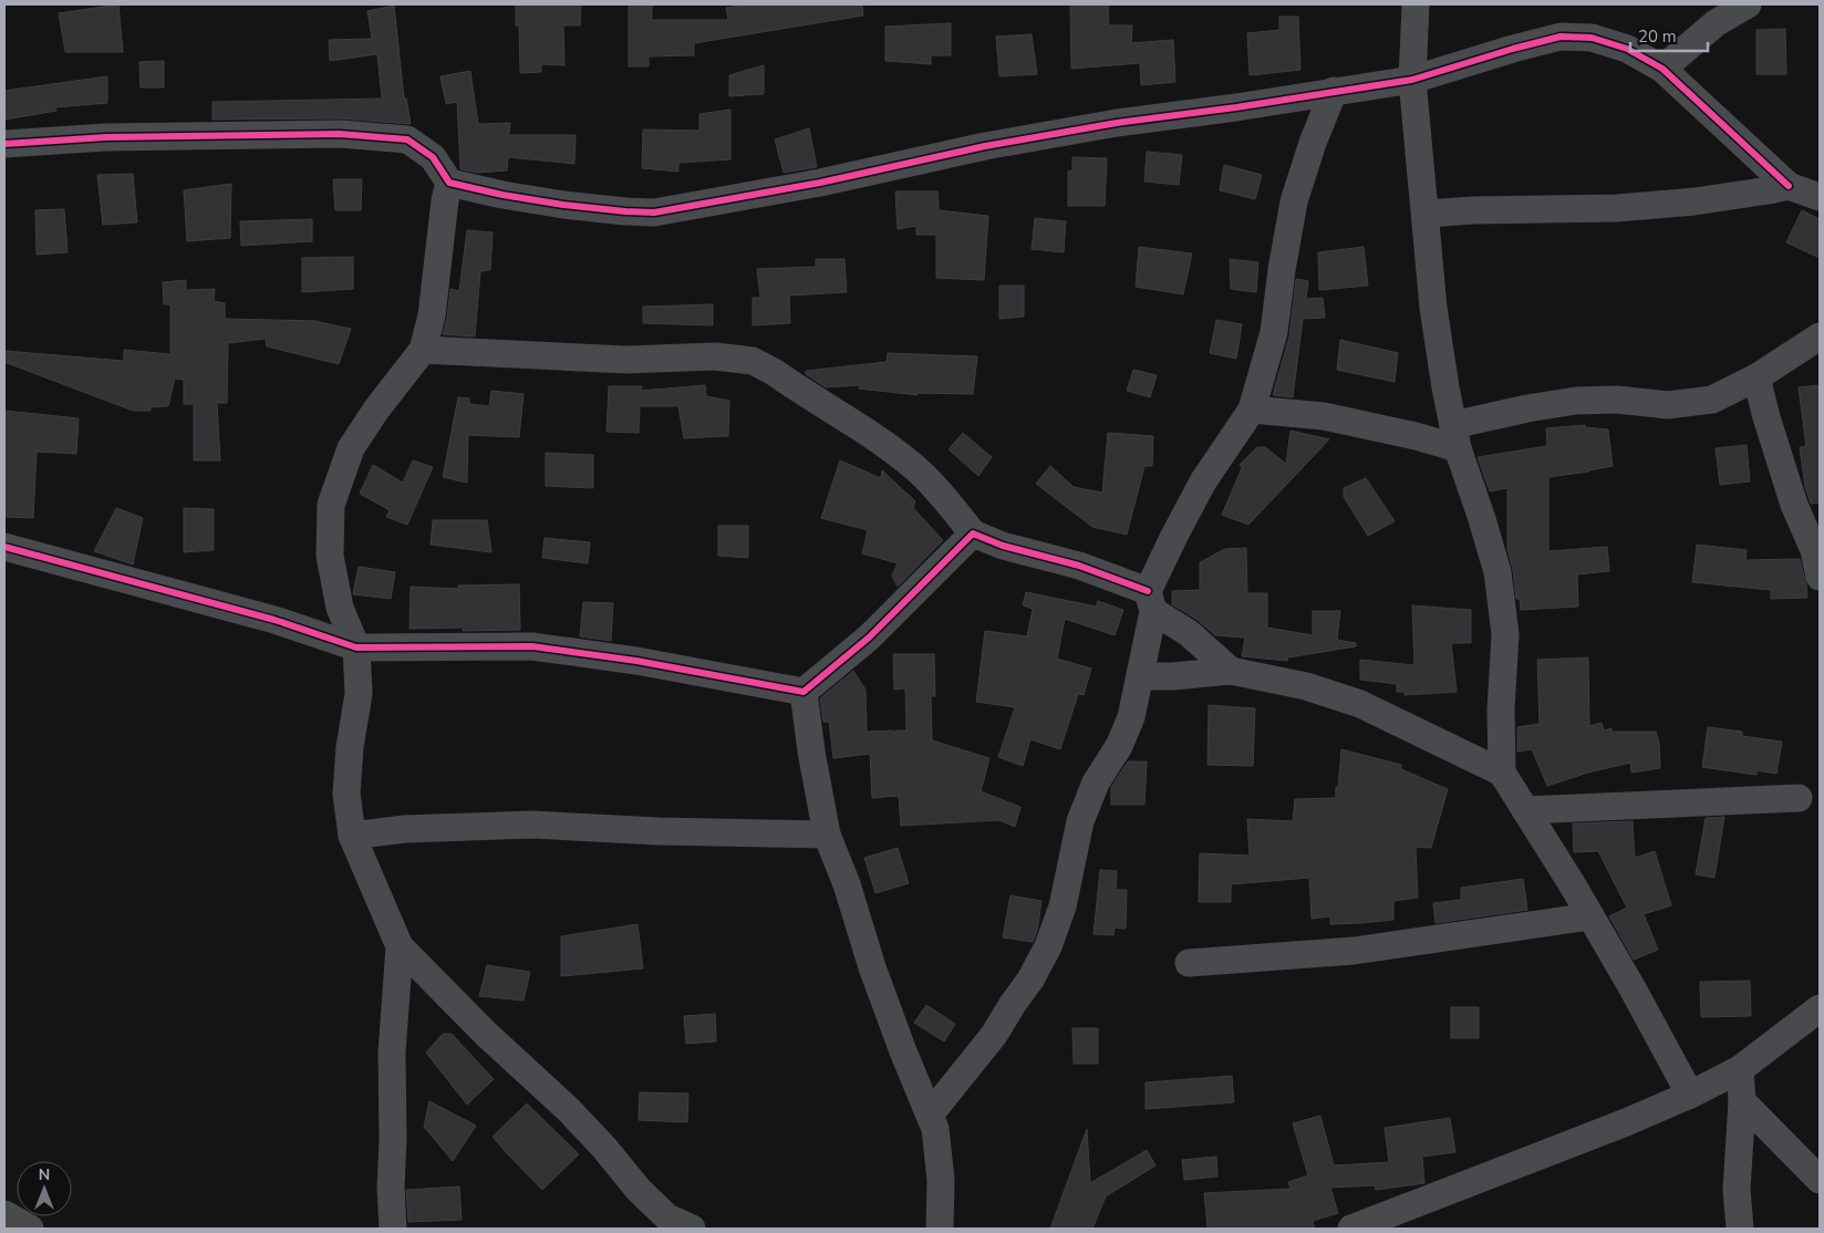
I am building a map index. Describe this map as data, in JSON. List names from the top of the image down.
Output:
{
  "scale_bar": "20 m",
  "north": "top"
}
